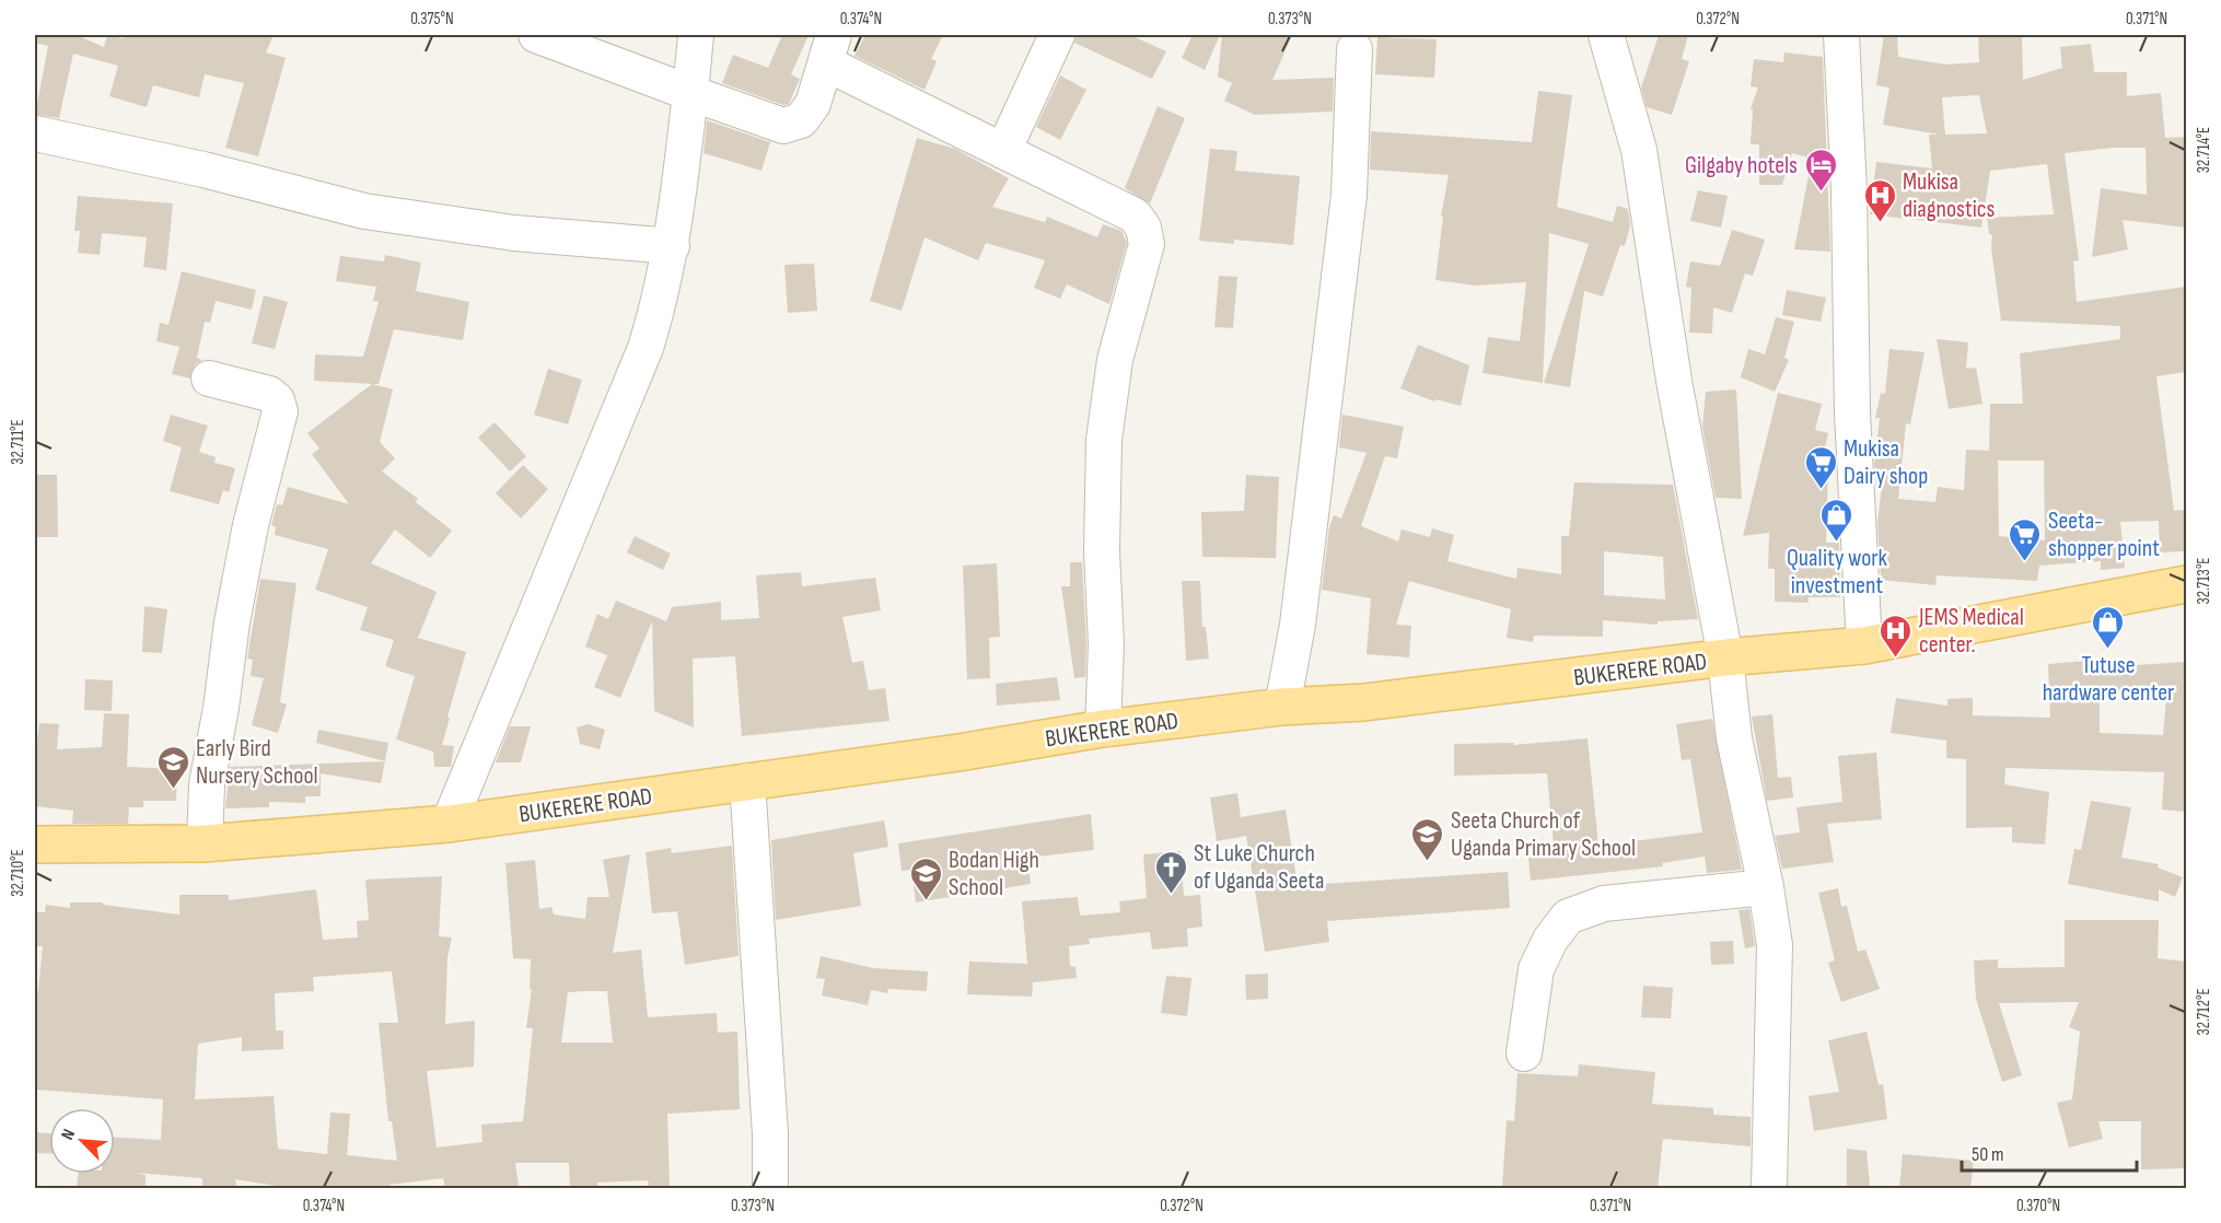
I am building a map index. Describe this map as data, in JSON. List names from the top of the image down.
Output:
{
  "streets": {
    "main road": ["BUKERERE ROAD"]
  },
  "places": {
    "hotel": ["Gilgaby hotels"],
    "hospital": ["Mukisa diagnostics", "JEMS Medical center."],
    "supermarket": ["Mukisa Dairy shop", "Seeta- shopper point"],
    "shop": ["Quality work investment", "Tutuse hardware center"],
    "school or university": ["Early Bird Nursery School", "Seeta Church of Uganda Primary School", "Bodan High School"],
    "church": ["St Luke Church of Uganda Seeta"]
  },
  "scale_bar": "50 m",
  "north": "top left",
  "coordinates": [
    "0.375°N",
    "0.374°N",
    "0.373°N",
    "0.372°N",
    "0.371°N",
    "32.714°E",
    "32.711°E",
    "32.713°E",
    "32.710°E",
    "32.712°E",
    "0.370°N"
  ]
}
